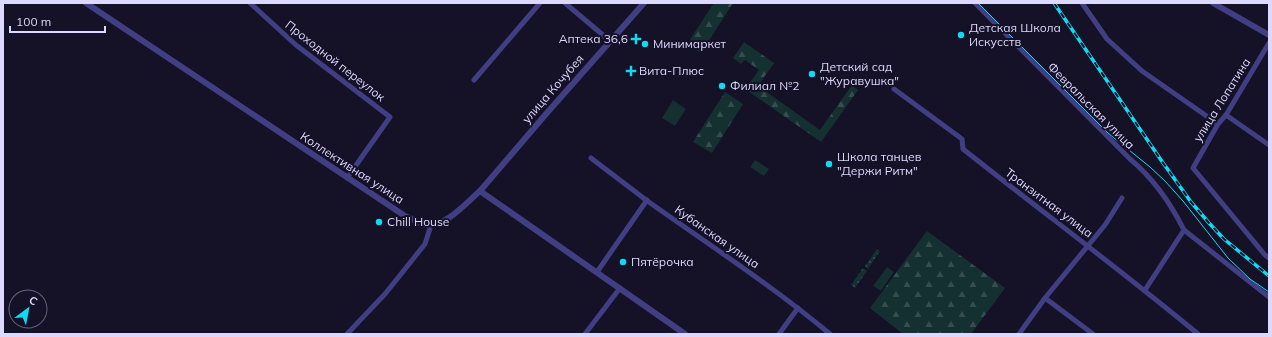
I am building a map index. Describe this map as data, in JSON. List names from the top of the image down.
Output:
{
  "streets": {
    "street": [
      "Проходной переулок",
      "улица Кочубея",
      "улица Лопатина",
      "Февральская улица",
      "Коллективная улица",
      "Транзитная улица",
      "Кубанская улица"
    ]
  },
  "crossings": [
    ["Проходной переулок", "Коллективная улица"]
  ],
  "places": {
    "other": [
      "Детская Школа Искусств",
      "Минимаркет",
      "Детский сад \"Журавушка\"",
      "Филиал №2",
      "Школа танцев \"Держи Ритм\"",
      "Chill House",
      "Пятёрочка"
    ],
    "health": ["Аптека 36,6", "Вита-Плюс"]
  },
  "scale_bar": "100 m",
  "north": "top right"
}
